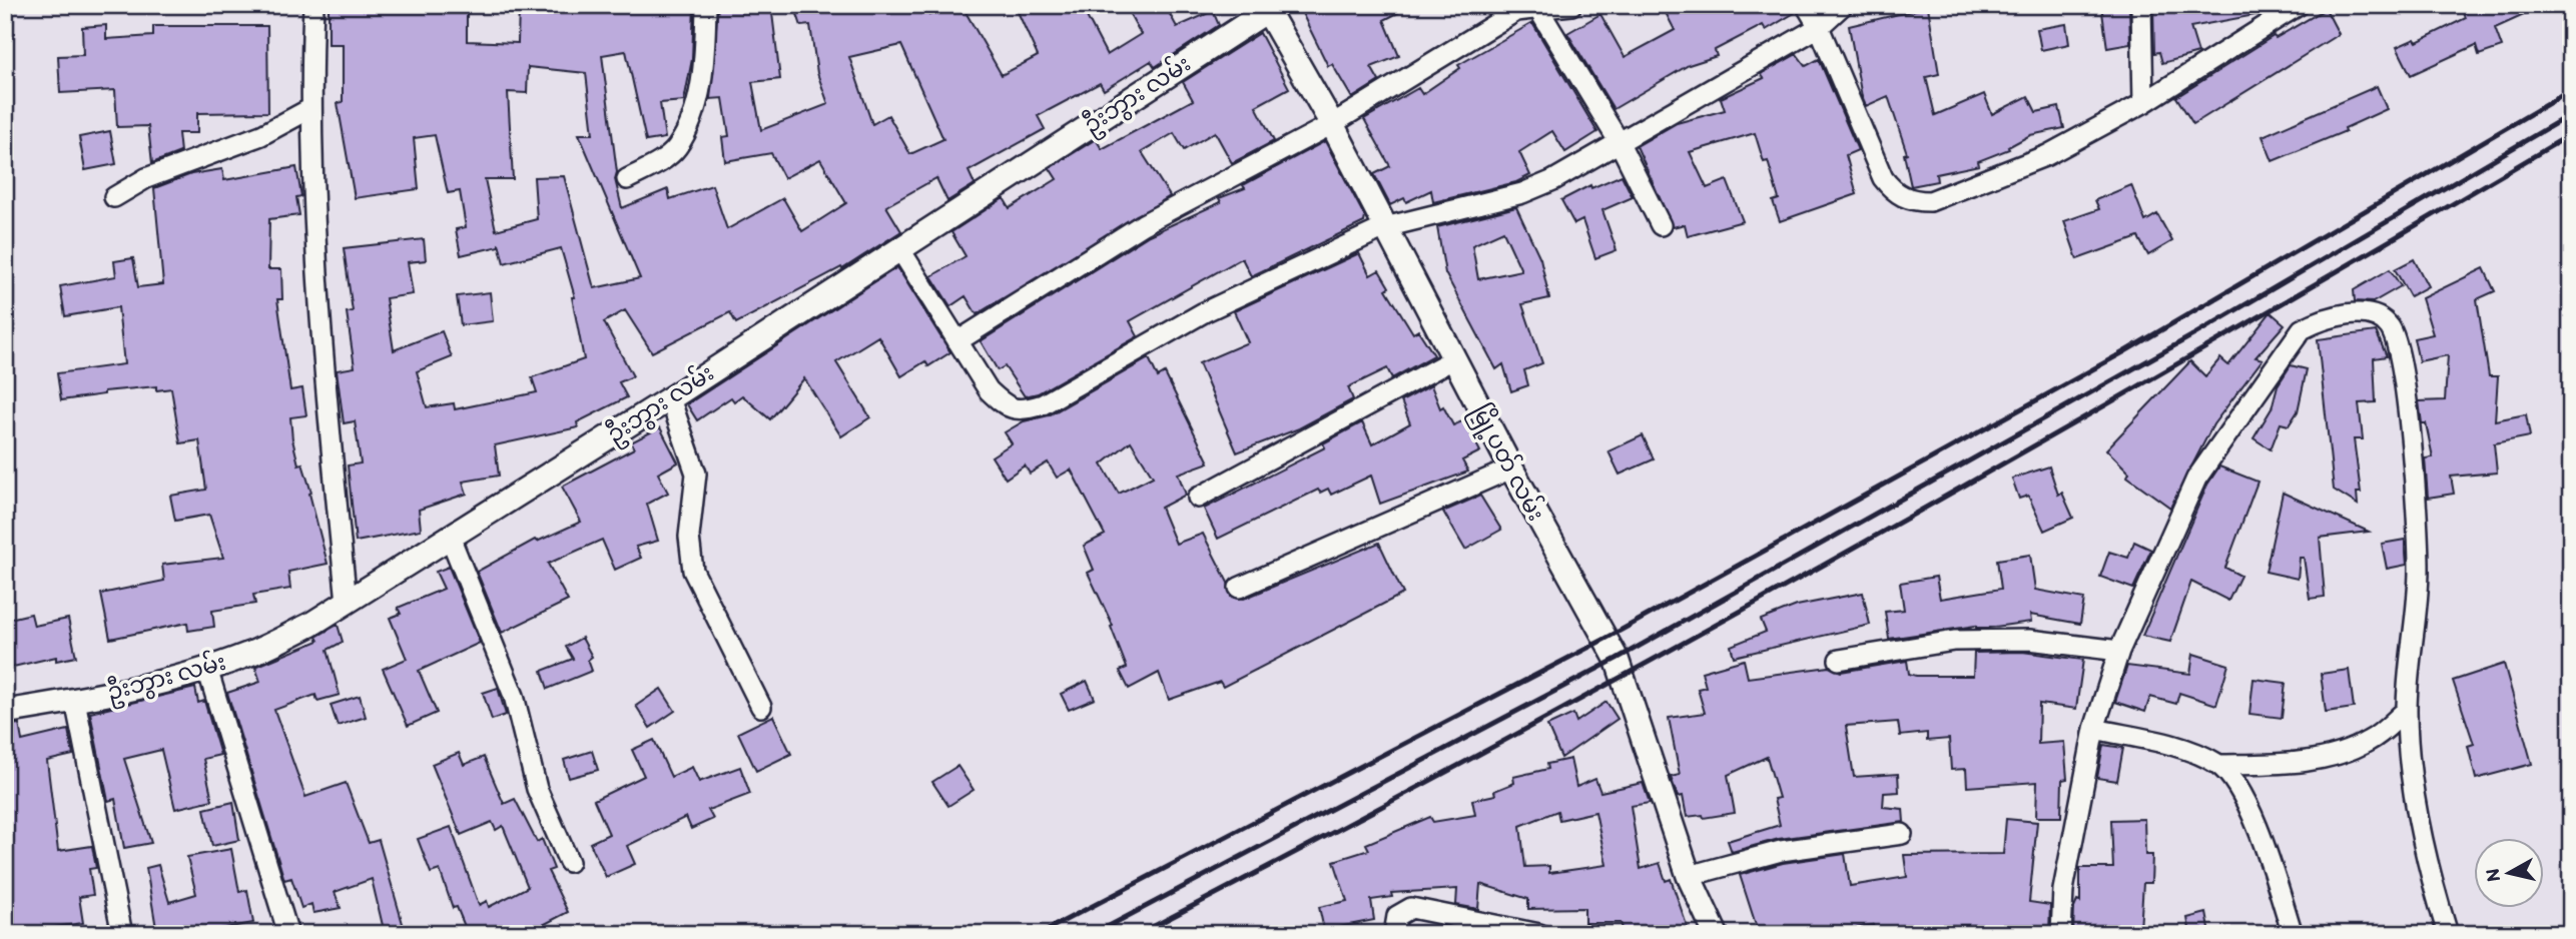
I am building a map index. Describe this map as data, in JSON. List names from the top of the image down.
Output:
{
  "streets": {
    "street": ["ဦးဘွား လမ်း", "မြို့ပတ် လမ်း"]
  },
  "crossings": [
    ["ဦးဘွား လမ်း", "မြို့ပတ် လမ်း"]
  ],
  "north": "left"
}
